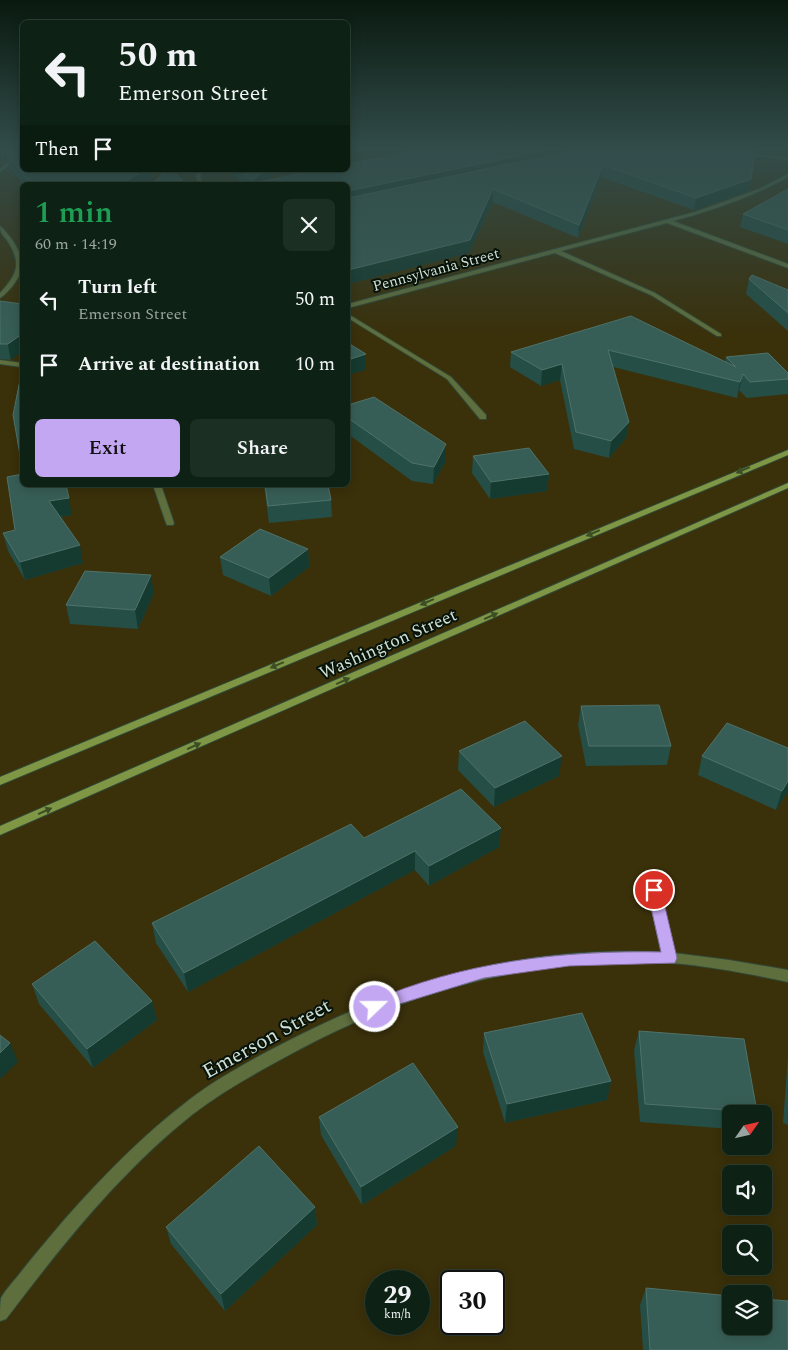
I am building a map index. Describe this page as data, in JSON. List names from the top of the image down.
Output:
{
  "streets": {
    "main road": ["Washington Street"],
    "street": ["Pennsylvania Street", "Emerson Street"]
  },
  "north": "top right",
  "page": {
    "turn": ["50 m", "Emerson Street"],
    "then": "Then",
    "heading": ["1 min", "60 m · 14:19"],
    "list": [
      {
        "name": "Turn left",
        "note": "Emerson Street",
        "value": "50 m"
      },
      {
        "name": "Arrive at destination",
        "value": "10 m"
      }
    ],
    "buttons": ["Exit", "Share"],
    "speed": "29 km/h",
    "limit": "30"
  }
}
